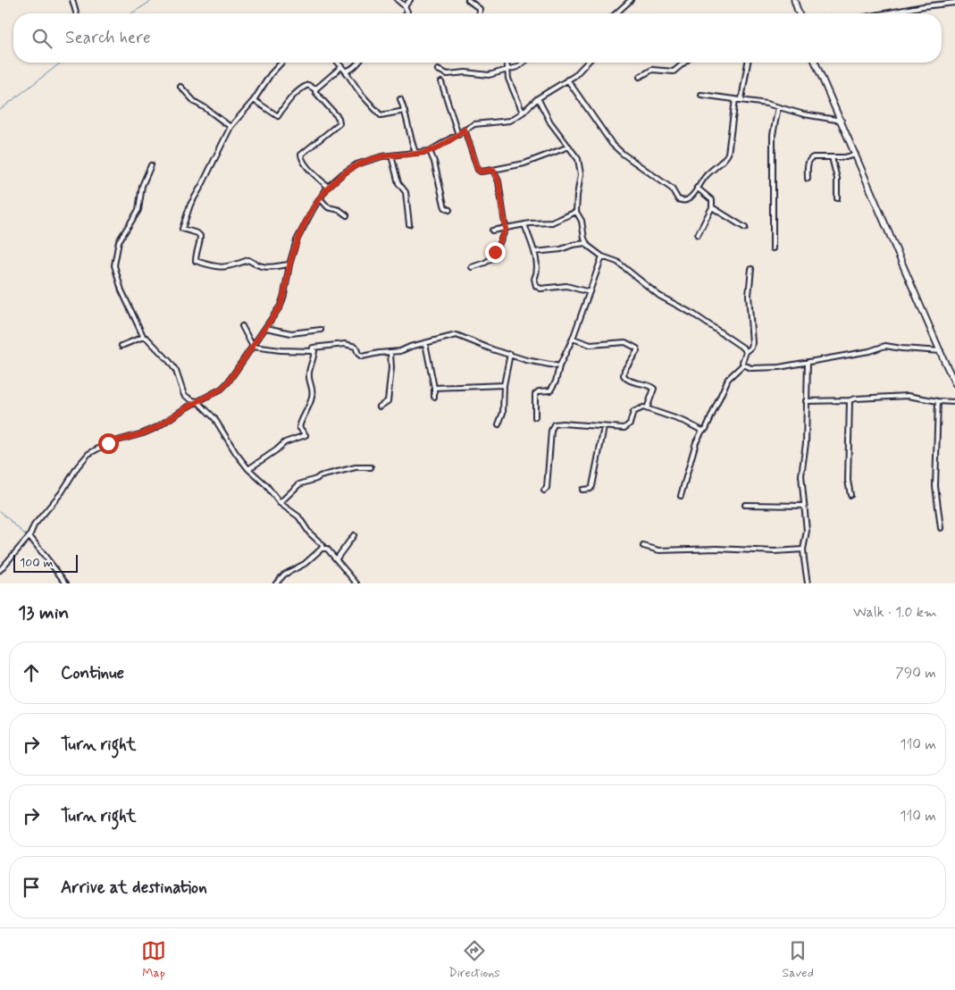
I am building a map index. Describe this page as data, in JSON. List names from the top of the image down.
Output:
{
  "scale_bar": "100 m",
  "page": {
    "search": "Search here",
    "scale": "100 m",
    "heading": ["13 min", "Walk · 1.0 km"],
    "list": [
      ["Continue", "790 m"],
      ["Turn right", "110 m"],
      ["Turn right", "110 m"],
      "Arrive at destination"
    ],
    "nav": ["Map", "Directions", "Saved"]
  }
}
